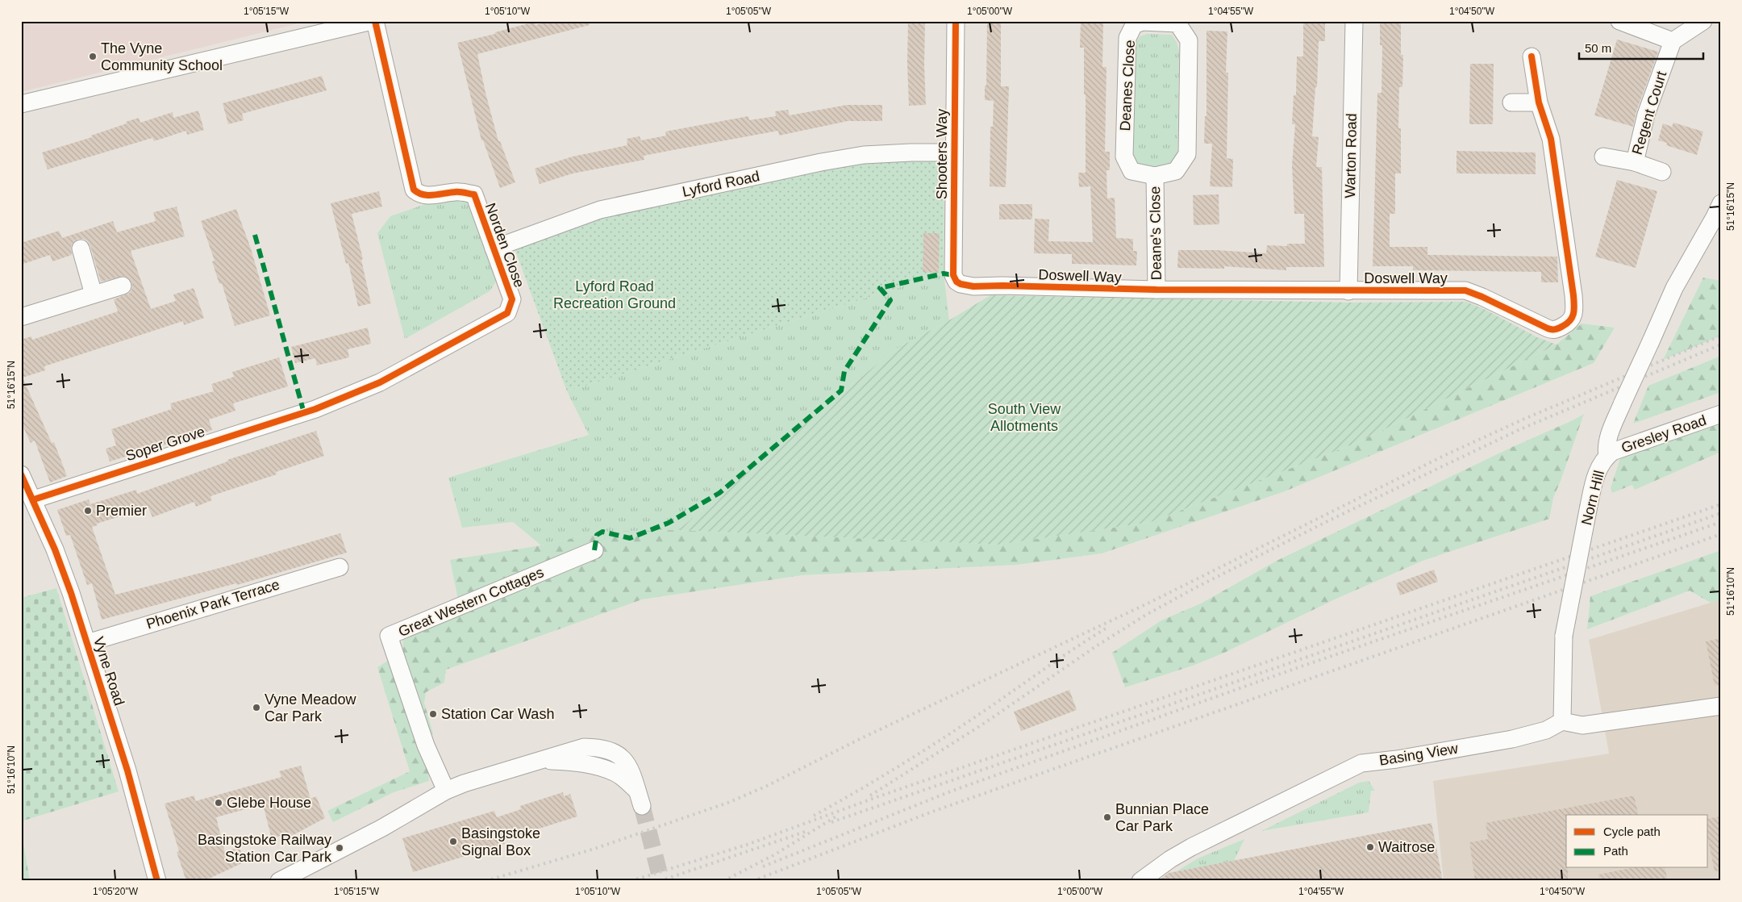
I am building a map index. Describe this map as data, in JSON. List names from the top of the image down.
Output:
{
  "streets": {
    "street": [
      "Deanes Close",
      "Regent Court",
      "Shooters Way",
      "Warton Road",
      "Lyford Road",
      "Deane's Close",
      "Norden Close",
      "Doswell Way",
      "Gresley Road",
      "Soper Grove",
      "Norn Hill",
      "Great Western Cottages",
      "Phoenix Park Terrace",
      "Vyne Road",
      "Basing View"
    ]
  },
  "crossings": [
    ["Deanes Close", "Deane's Close"],
    ["Shooters Way", "Lyford Road"],
    ["Shooters Way", "Doswell Way"],
    ["Warton Road", "Doswell Way"],
    ["Lyford Road", "Norden Close"],
    ["Deane's Close", "Doswell Way"],
    ["Norden Close", "Soper Grove"],
    ["Gresley Road", "Norn Hill"],
    ["Soper Grove", "Vyne Road"],
    ["Norn Hill", "Basing View"],
    ["Phoenix Park Terrace", "Vyne Road"]
  ],
  "parks": ["Lyford Road Recreation Ground", "South View Allotments"],
  "places": [
    "The Vyne Community School",
    "Premier",
    "Vyne Meadow Car Park",
    "Station Car Wash",
    "Glebe House",
    "Bunnian Place Car Park",
    "Basingstoke Signal Box",
    "Waitrose",
    "Basingstoke Railway Station Car Park"
  ],
  "legend": ["Cycle path", "Path"],
  "scale_bar": "50 m",
  "coordinates": [
    "1°05'15\"W",
    "1°05'10\"W",
    "1°05'05\"W",
    "1°05'00\"W",
    "1°04'55\"W",
    "1°04'50\"W",
    "51°16'15\"N",
    "51°16'10\"N",
    "1°05'20\"W"
  ]
}
